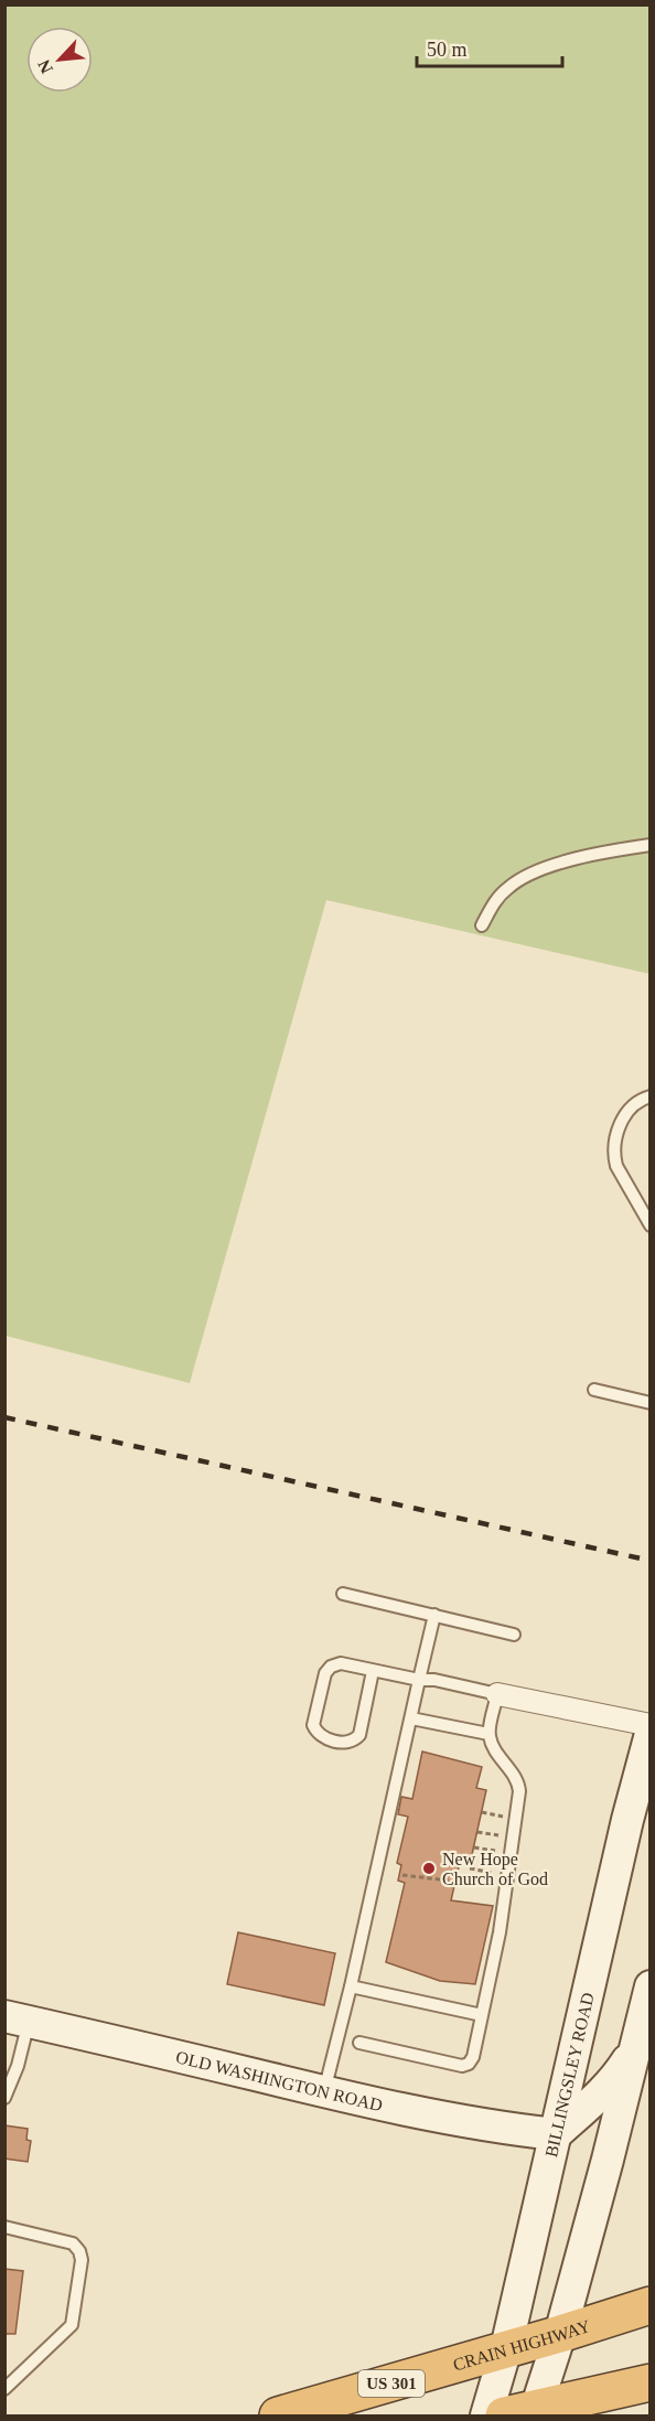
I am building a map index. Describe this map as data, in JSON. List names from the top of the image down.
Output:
{
  "streets": {
    "highway": ["CRAIN HIGHWAY", "US 301"],
    "main road": ["BILLINGSLEY ROAD", "OLD WASHINGTON ROAD"]
  },
  "crossings": [
    ["BILLINGSLEY ROAD", "OLD WASHINGTON ROAD"],
    ["BILLINGSLEY ROAD", "CRAIN HIGHWAY"]
  ],
  "places": ["New Hope Church of God"],
  "scale_bar": "50 m",
  "north": "bottom left"
}
